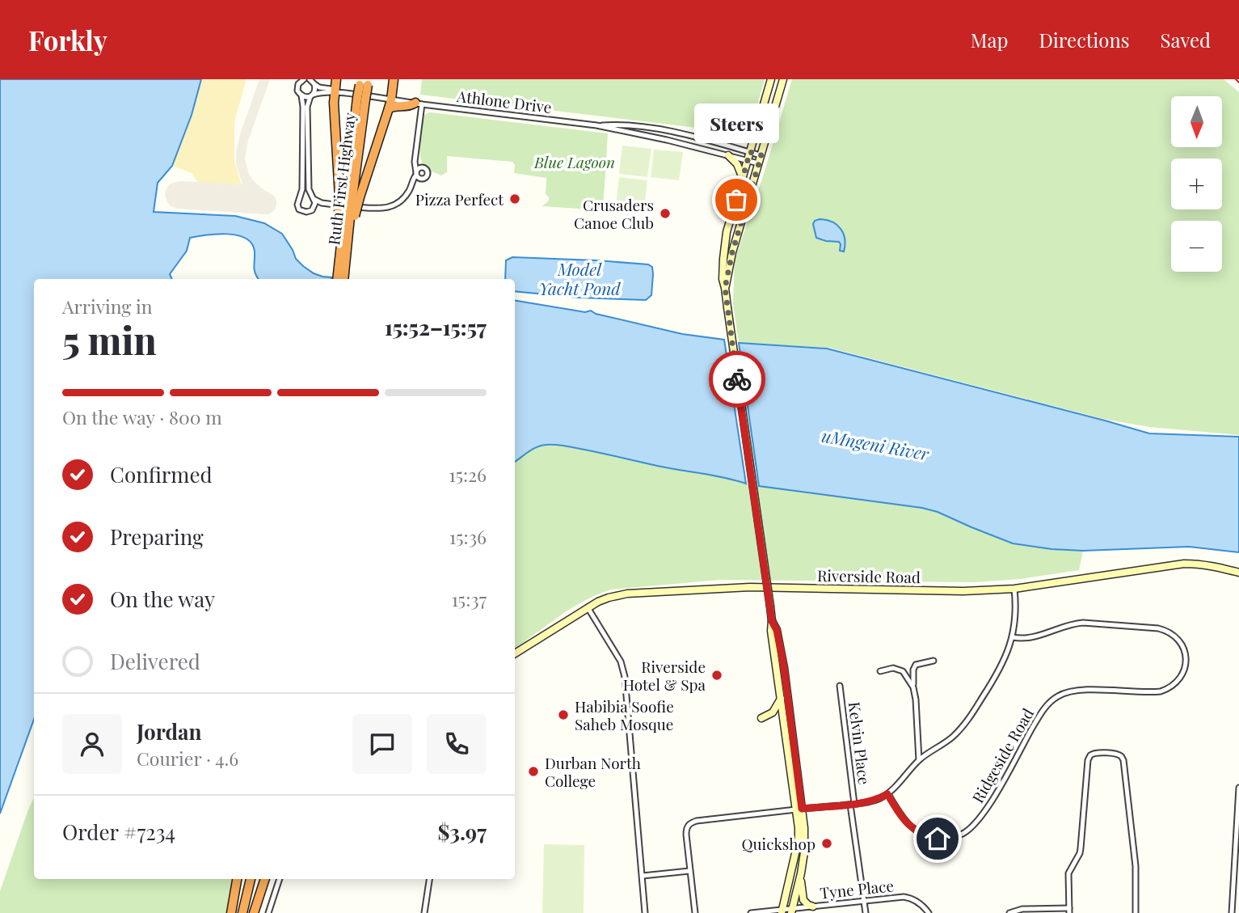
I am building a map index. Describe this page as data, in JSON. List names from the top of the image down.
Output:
{
  "streets": {
    "highway": ["Ruth First Highway"],
    "main road": ["Riverside Road"],
    "street": [
      "Athlone Drive",
      "Kelvin Place",
      "Ridgeside Road",
      "Tyne Place"
    ]
  },
  "crossings": [
    ["Kelvin Place", "Tyne Place"]
  ],
  "water": ["Model Yacht Pond", "uMngeni River"],
  "parks": ["Blue Lagoon"],
  "places": [
    "Pizza Perfect",
    "Steers",
    "Crusaders Canoe Club",
    "Riverside Hotel & Spa",
    "Habibia Soofie Saheb Mosque",
    "Durban North College",
    "Quickshop"
  ],
  "north": "bottom",
  "page": {
    "header": "Forkly",
    "nav": ["Map", "Directions", "Saved"],
    "map_buttons": ["+", "−"],
    "bubble": "Steers",
    "heading": ["5 min", "Arriving in", "15:52–15:57"],
    "panel": [
      "Jordan",
      "Courier · 4.6",
      "Order #7234",
      "$3.97"
    ],
    "bar": "On the way · 800 m",
    "list": [
      ["Confirmed", "15:26"],
      ["Preparing", "15:36"],
      ["On the way", "15:37"],
      "Delivered"
    ]
  }
}
